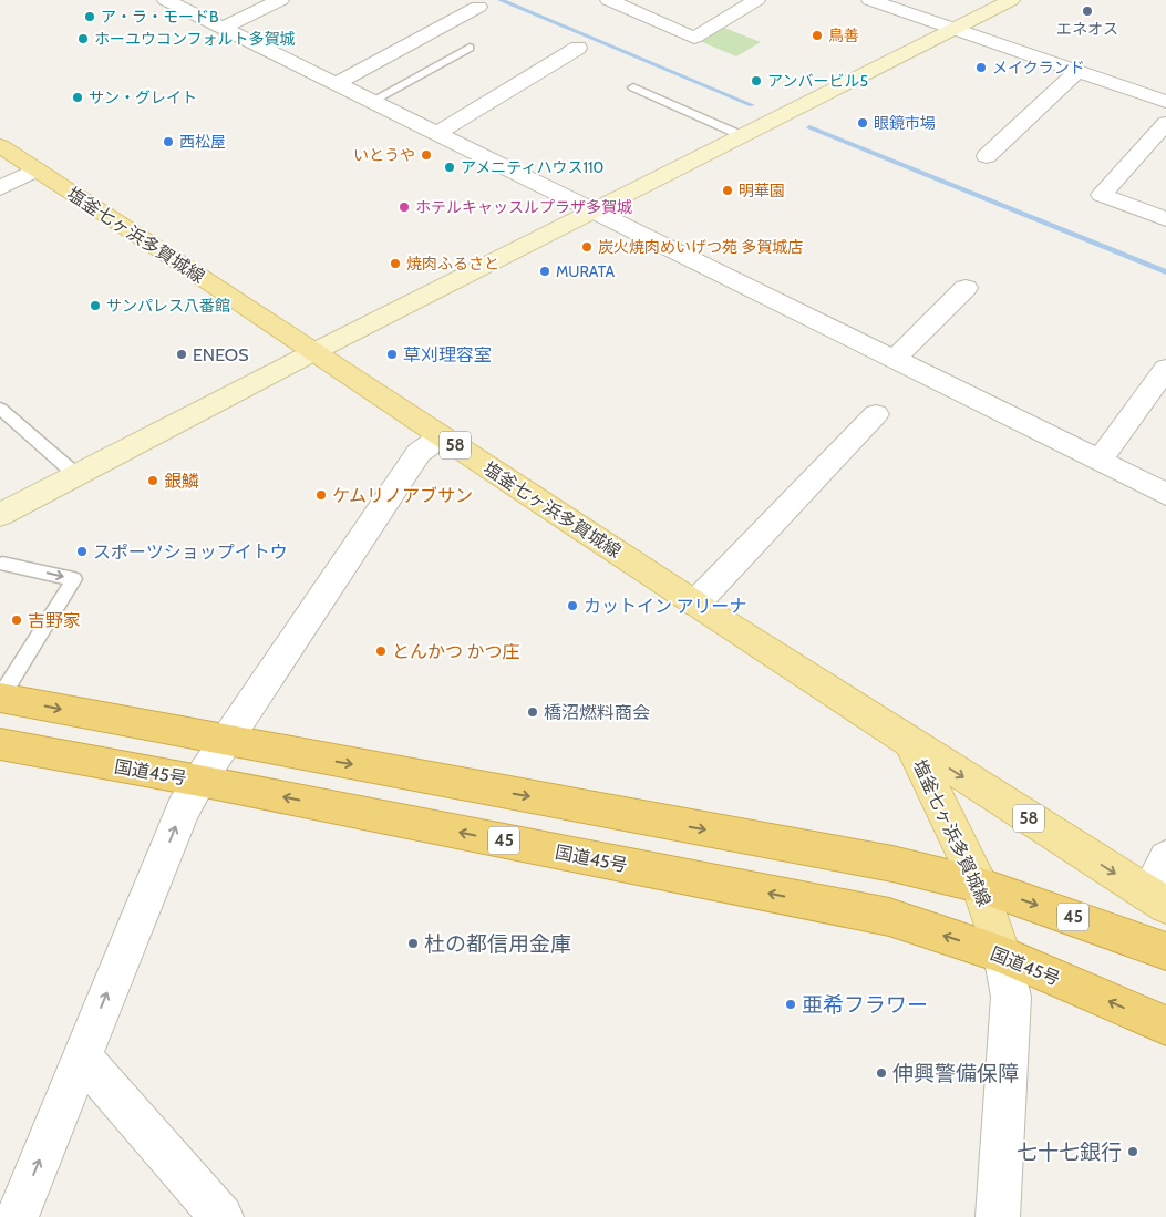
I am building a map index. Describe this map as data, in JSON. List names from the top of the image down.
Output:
{
  "streets": {
    "highway": ["国道45号", "45"],
    "main road": ["塩釜七ヶ浜多賀城線", "58"]
  },
  "crossings": [
    ["塩釜七ヶ浜多賀城線", "国道45号"],
    ["塩釜七ヶ浜多賀城線", "45"]
  ],
  "places": [
    "エネオス",
    "ア・ラ・モードB",
    "鳥善",
    "ホーユウコンフォルト多賀城",
    "メイクランド",
    "アンバービル5",
    "サン・グレイト",
    "眼鏡市場",
    "西松屋",
    "いとうや",
    "アメニティハウス110",
    "明華園",
    "ホテルキャッスルプラザ多賀城",
    "炭火焼肉めいげつ苑 多賀城店",
    "焼肉ふるさと",
    "MURATA",
    "サンパレス八番館",
    "ENEOS",
    "草刈理容室",
    "銀鱗",
    "ケムリノアブサン",
    "スポーツショップイトウ",
    "カットイン アリーナ",
    "吉野家",
    "とんかつ かつ庄",
    "橋沼燃料商会",
    "杜の都信用金庫",
    "亜希フラワー",
    "伸興警備保障",
    "七十七銀行"
  ]
}
